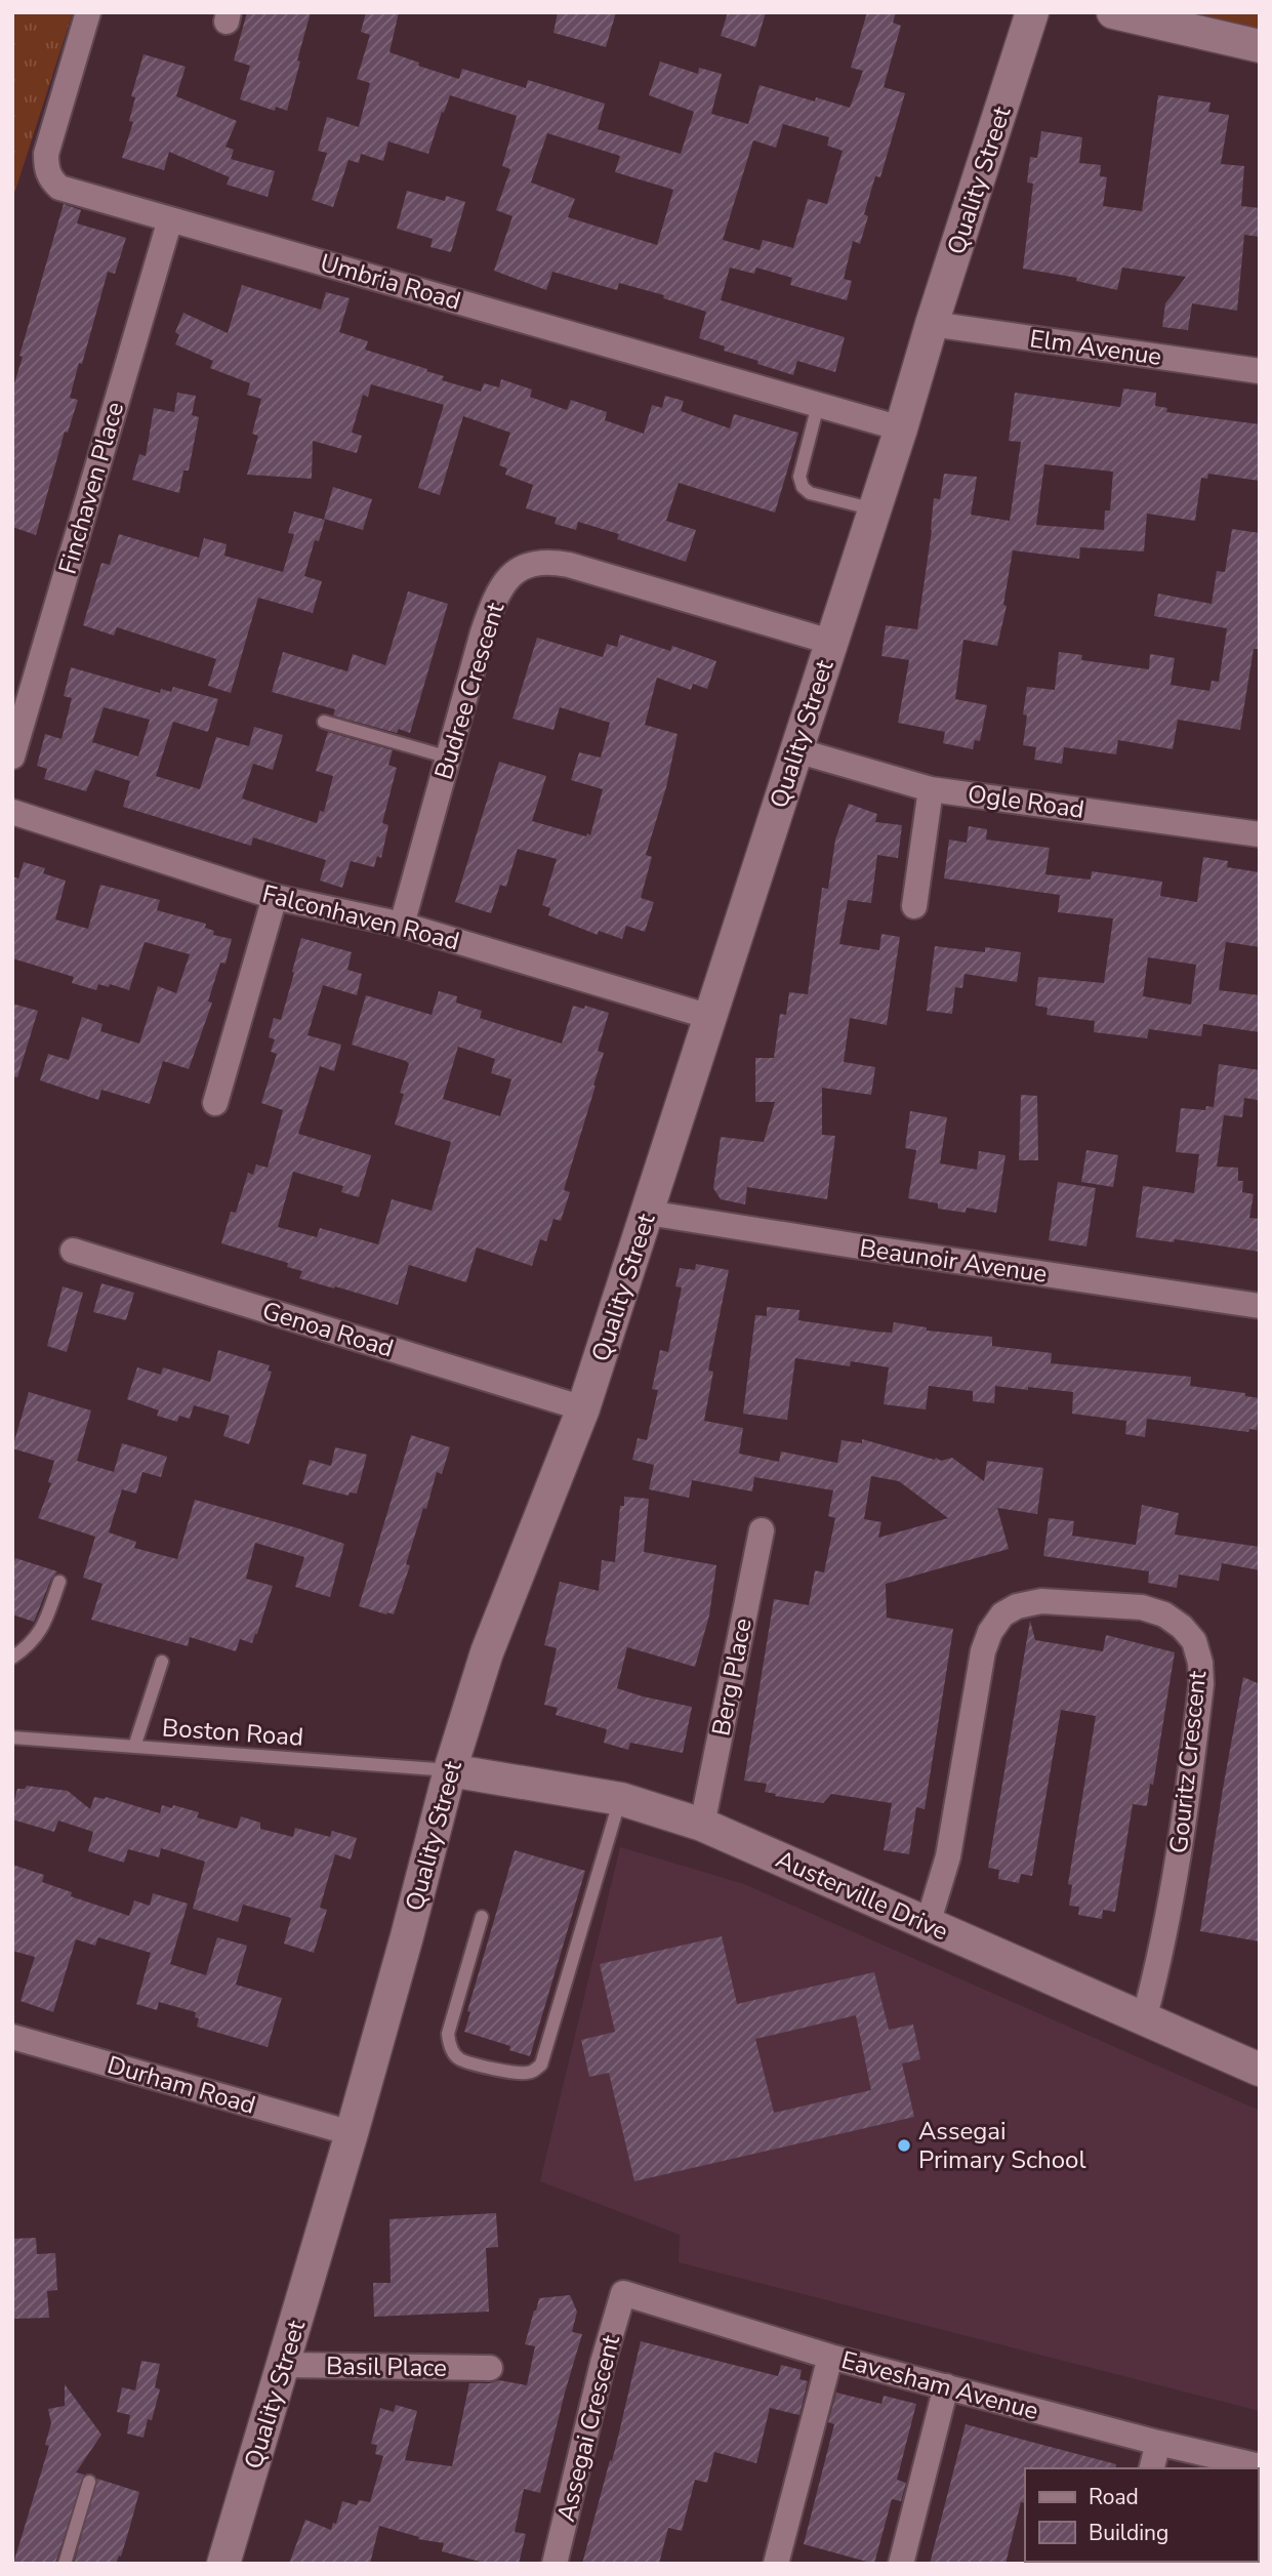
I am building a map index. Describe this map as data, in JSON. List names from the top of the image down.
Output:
{
  "streets": {
    "street": [
      "Quality Street",
      "Umbria Road",
      "Elm Avenue",
      "Finchaven Place",
      "Budree Crescent",
      "Ogle Road",
      "Falconhaven Road",
      "Beaunoir Avenue",
      "Genoa Road",
      "Berg Place",
      "Gouritz Crescent",
      "Austerville Drive",
      "Durham Road",
      "Basil Place",
      "Eavesham Avenue",
      "Assegai Crescent"
    ],
    "lane": ["Boston Road"]
  },
  "crossings": [
    ["Quality Street", "Umbria Road"],
    ["Quality Street", "Elm Avenue"],
    ["Quality Street", "Budree Crescent"],
    ["Quality Street", "Ogle Road"],
    ["Quality Street", "Falconhaven Road"],
    ["Quality Street", "Beaunoir Avenue"],
    ["Quality Street", "Genoa Road"],
    ["Quality Street", "Boston Road"],
    ["Quality Street", "Austerville Drive"],
    ["Quality Street", "Durham Road"],
    ["Quality Street", "Basil Place"],
    ["Umbria Road", "Finchaven Place"],
    ["Budree Crescent", "Falconhaven Road"],
    ["Berg Place", "Austerville Drive"],
    ["Boston Road", "Austerville Drive"],
    ["Gouritz Crescent", "Austerville Drive"],
    ["Eavesham Avenue", "Assegai Crescent"]
  ],
  "places": ["Assegai Primary School"],
  "legend": ["Road", "Building"]
}
